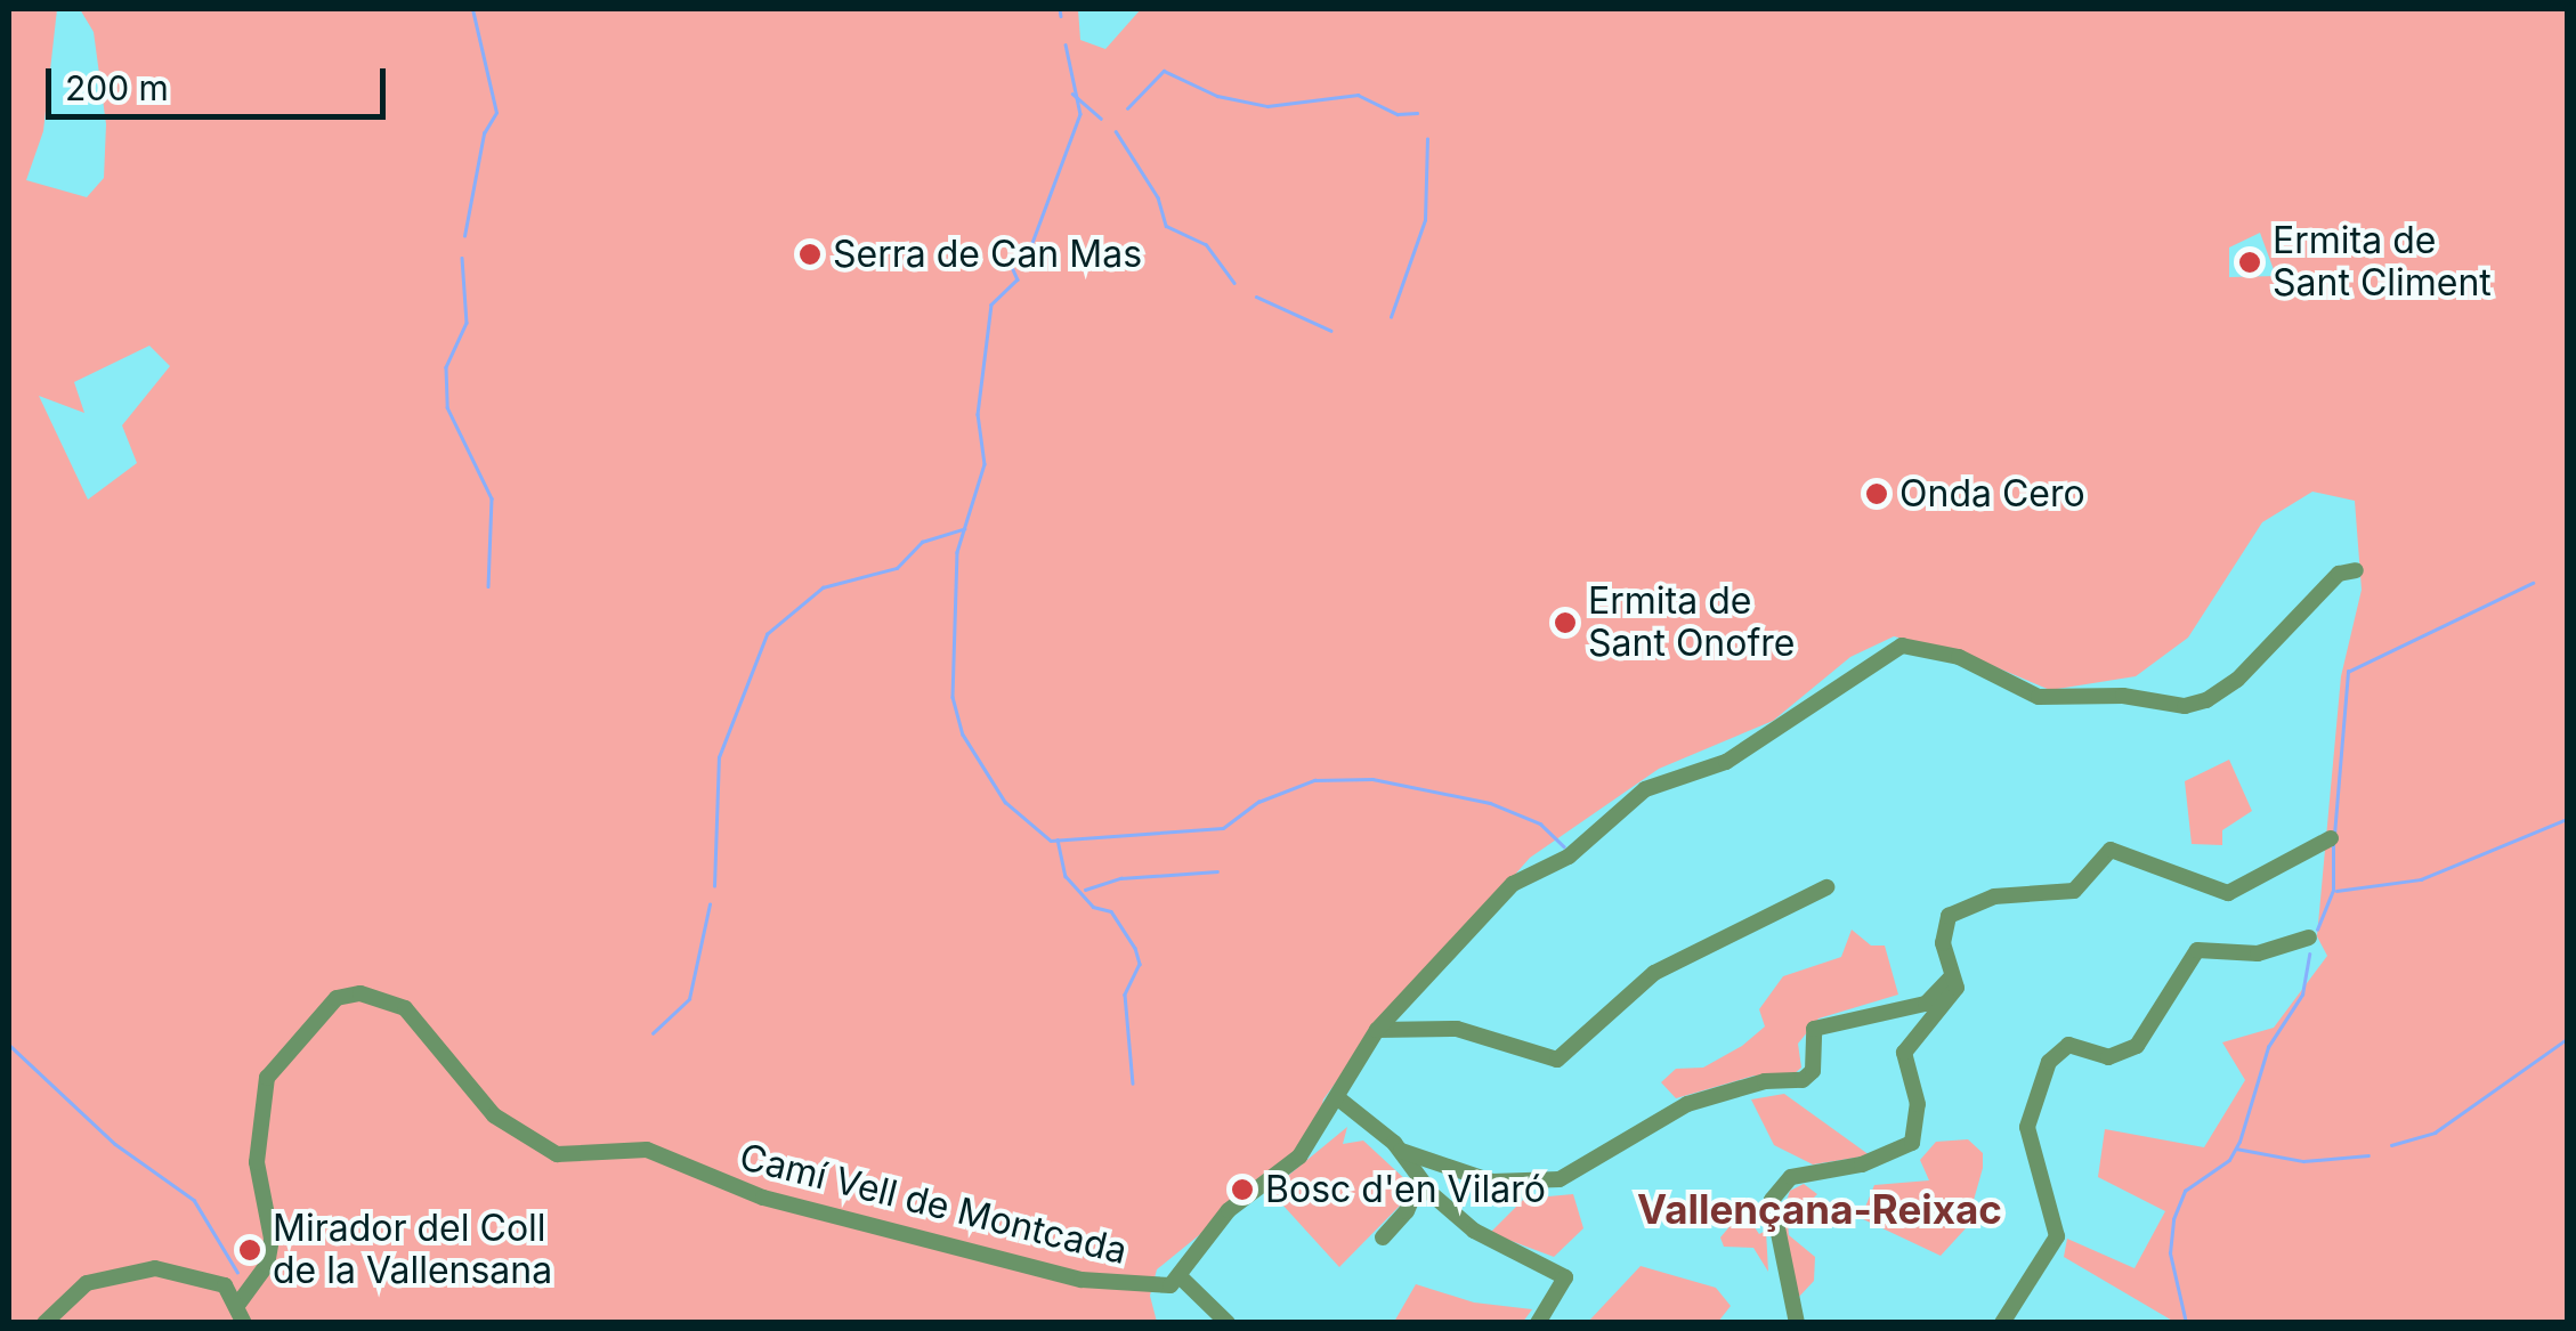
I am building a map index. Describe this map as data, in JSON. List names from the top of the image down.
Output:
{
  "streets": {
    "street": ["Camí Vell de Montcada"]
  },
  "districts": ["Vallençana-Reixac"],
  "places": [
    "Serra de Can Mas",
    "Ermita de Sant Climent",
    "Onda Cero",
    "Ermita de Sant Onofre",
    "Bosc d'en Vilaró",
    "Mirador del Coll de la Vallensana"
  ],
  "scale_bar": "200 m"
}
